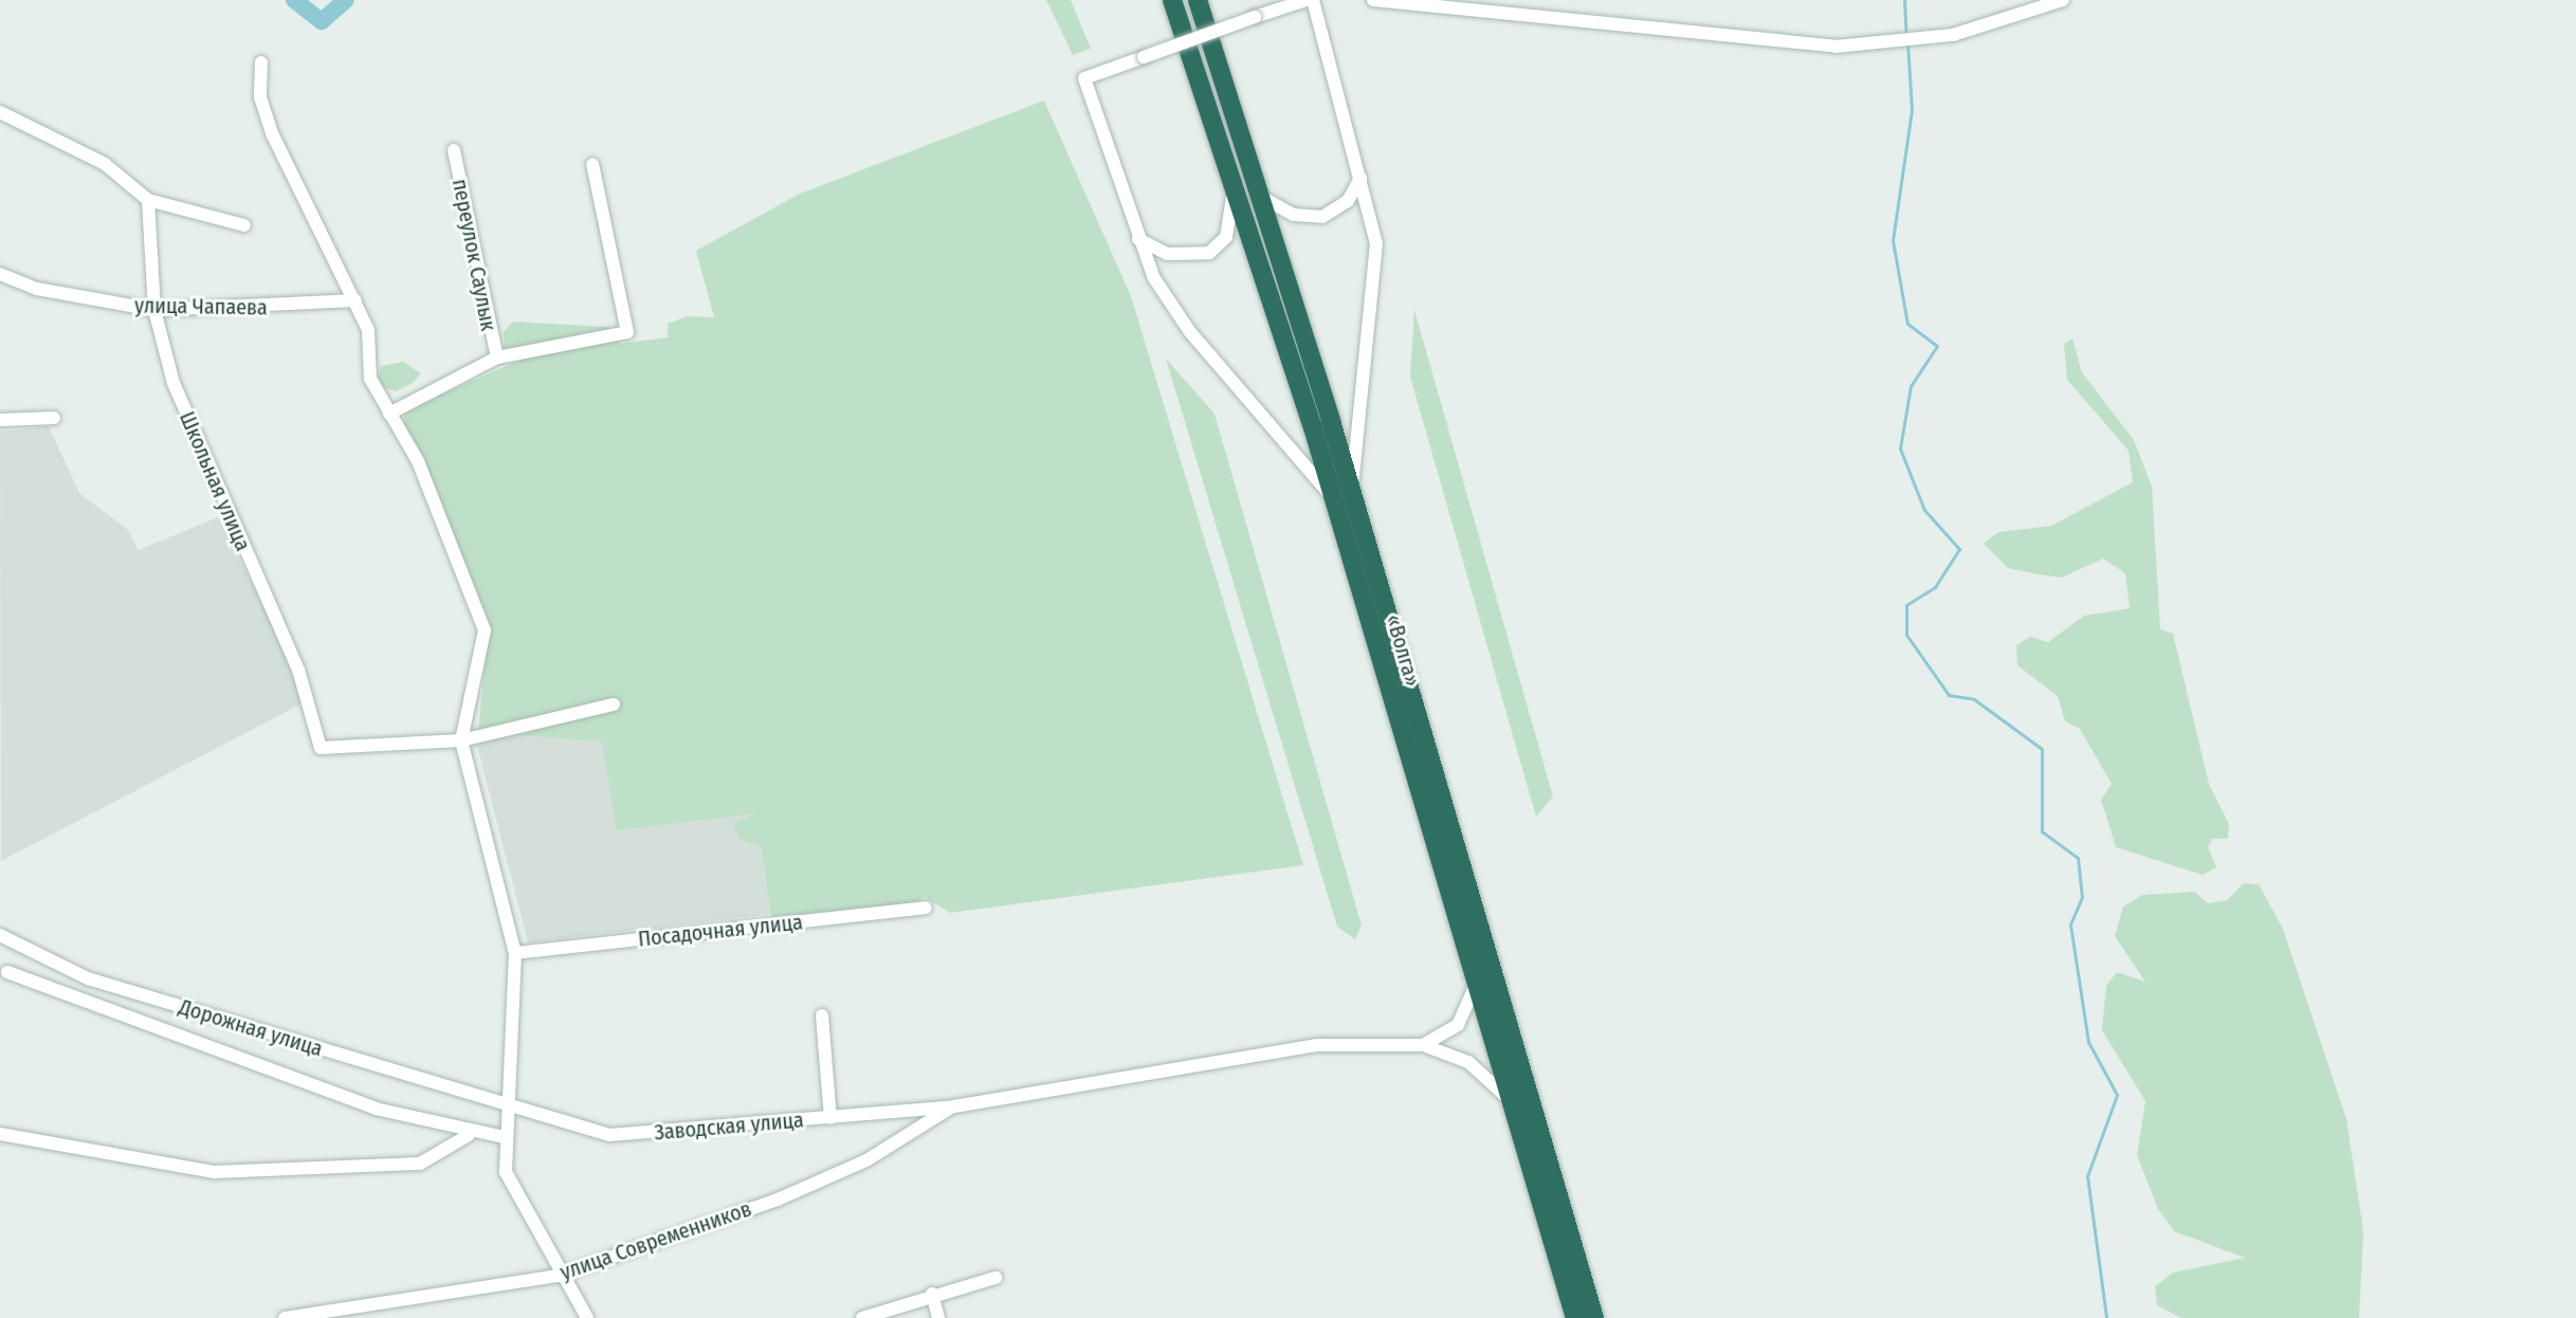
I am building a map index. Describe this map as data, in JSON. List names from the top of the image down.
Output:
{
  "streets": {
    "highway": ["«Волга»"],
    "street": [
      "переулок Саулык",
      "улица Чапаева",
      "Школьная улица",
      "Посадочная улица",
      "Дорожная улица",
      "Заводская улица",
      "улица Современников"
    ]
  },
  "crossings": [
    ["улица Чапаева", "Школьная улица"],
    ["Дорожная улица", "Заводская улица"],
    ["Заводская улица", "улица Современников"]
  ]
}
